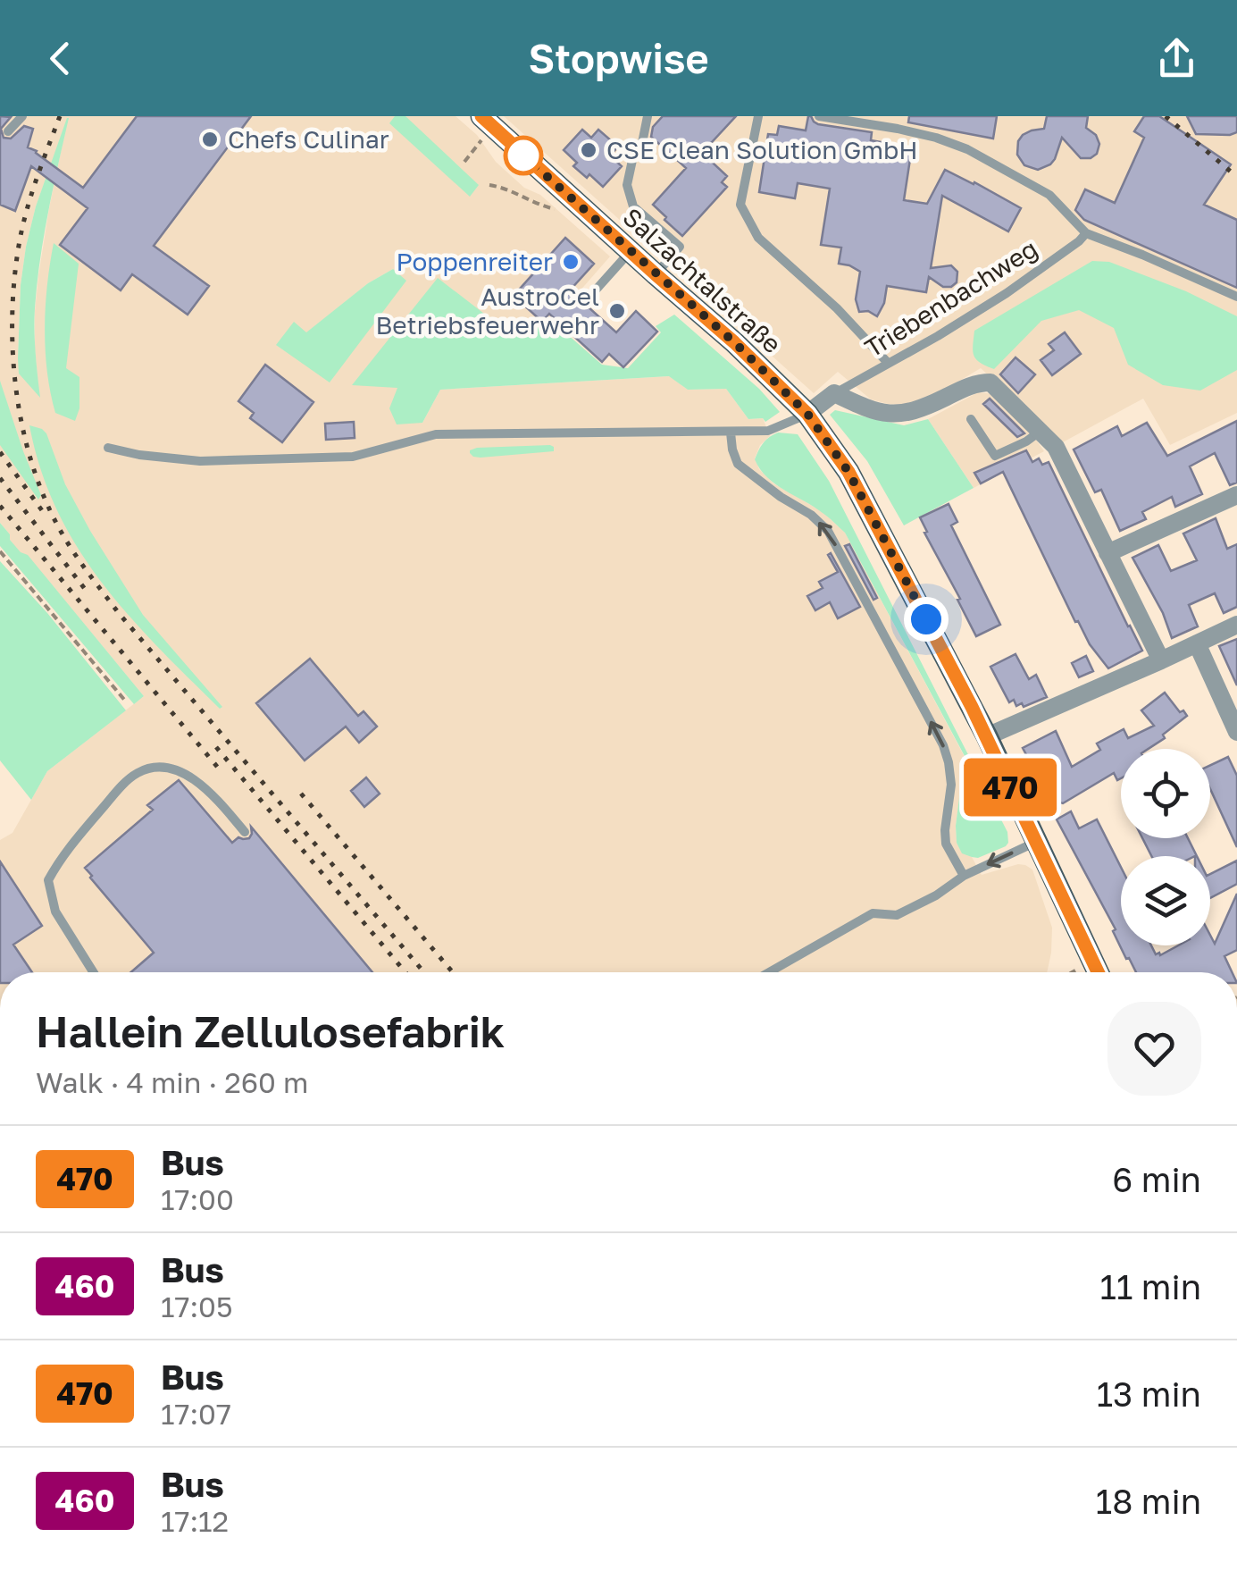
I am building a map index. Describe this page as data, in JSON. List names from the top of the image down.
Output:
{
  "streets": {
    "main road": ["Salzachtalstraße"],
    "lane": ["Triebenbachweg"]
  },
  "places": [
    "Chefs Culinar",
    "CSE Clean Solution GmbH",
    "Poppenreiter",
    "AustroCel Betriebsfeuerwehr"
  ],
  "lines": ["bus line 470"],
  "page": {
    "header": "Stopwise",
    "on_map": "470",
    "heading": ["Hallein Zellulosefabrik", "Walk · 4 min · 260 m"],
    "list": [
      {
        "mark": "470",
        "name": "Bus",
        "note": "17:00",
        "value": "6 min"
      },
      {
        "mark": "460",
        "name": "Bus",
        "note": "17:05",
        "value": "11 min"
      },
      {
        "mark": "470",
        "name": "Bus",
        "note": "17:07",
        "value": "13 min"
      },
      {
        "mark": "460",
        "name": "Bus",
        "note": "17:12",
        "value": "18 min"
      }
    ]
  }
}
